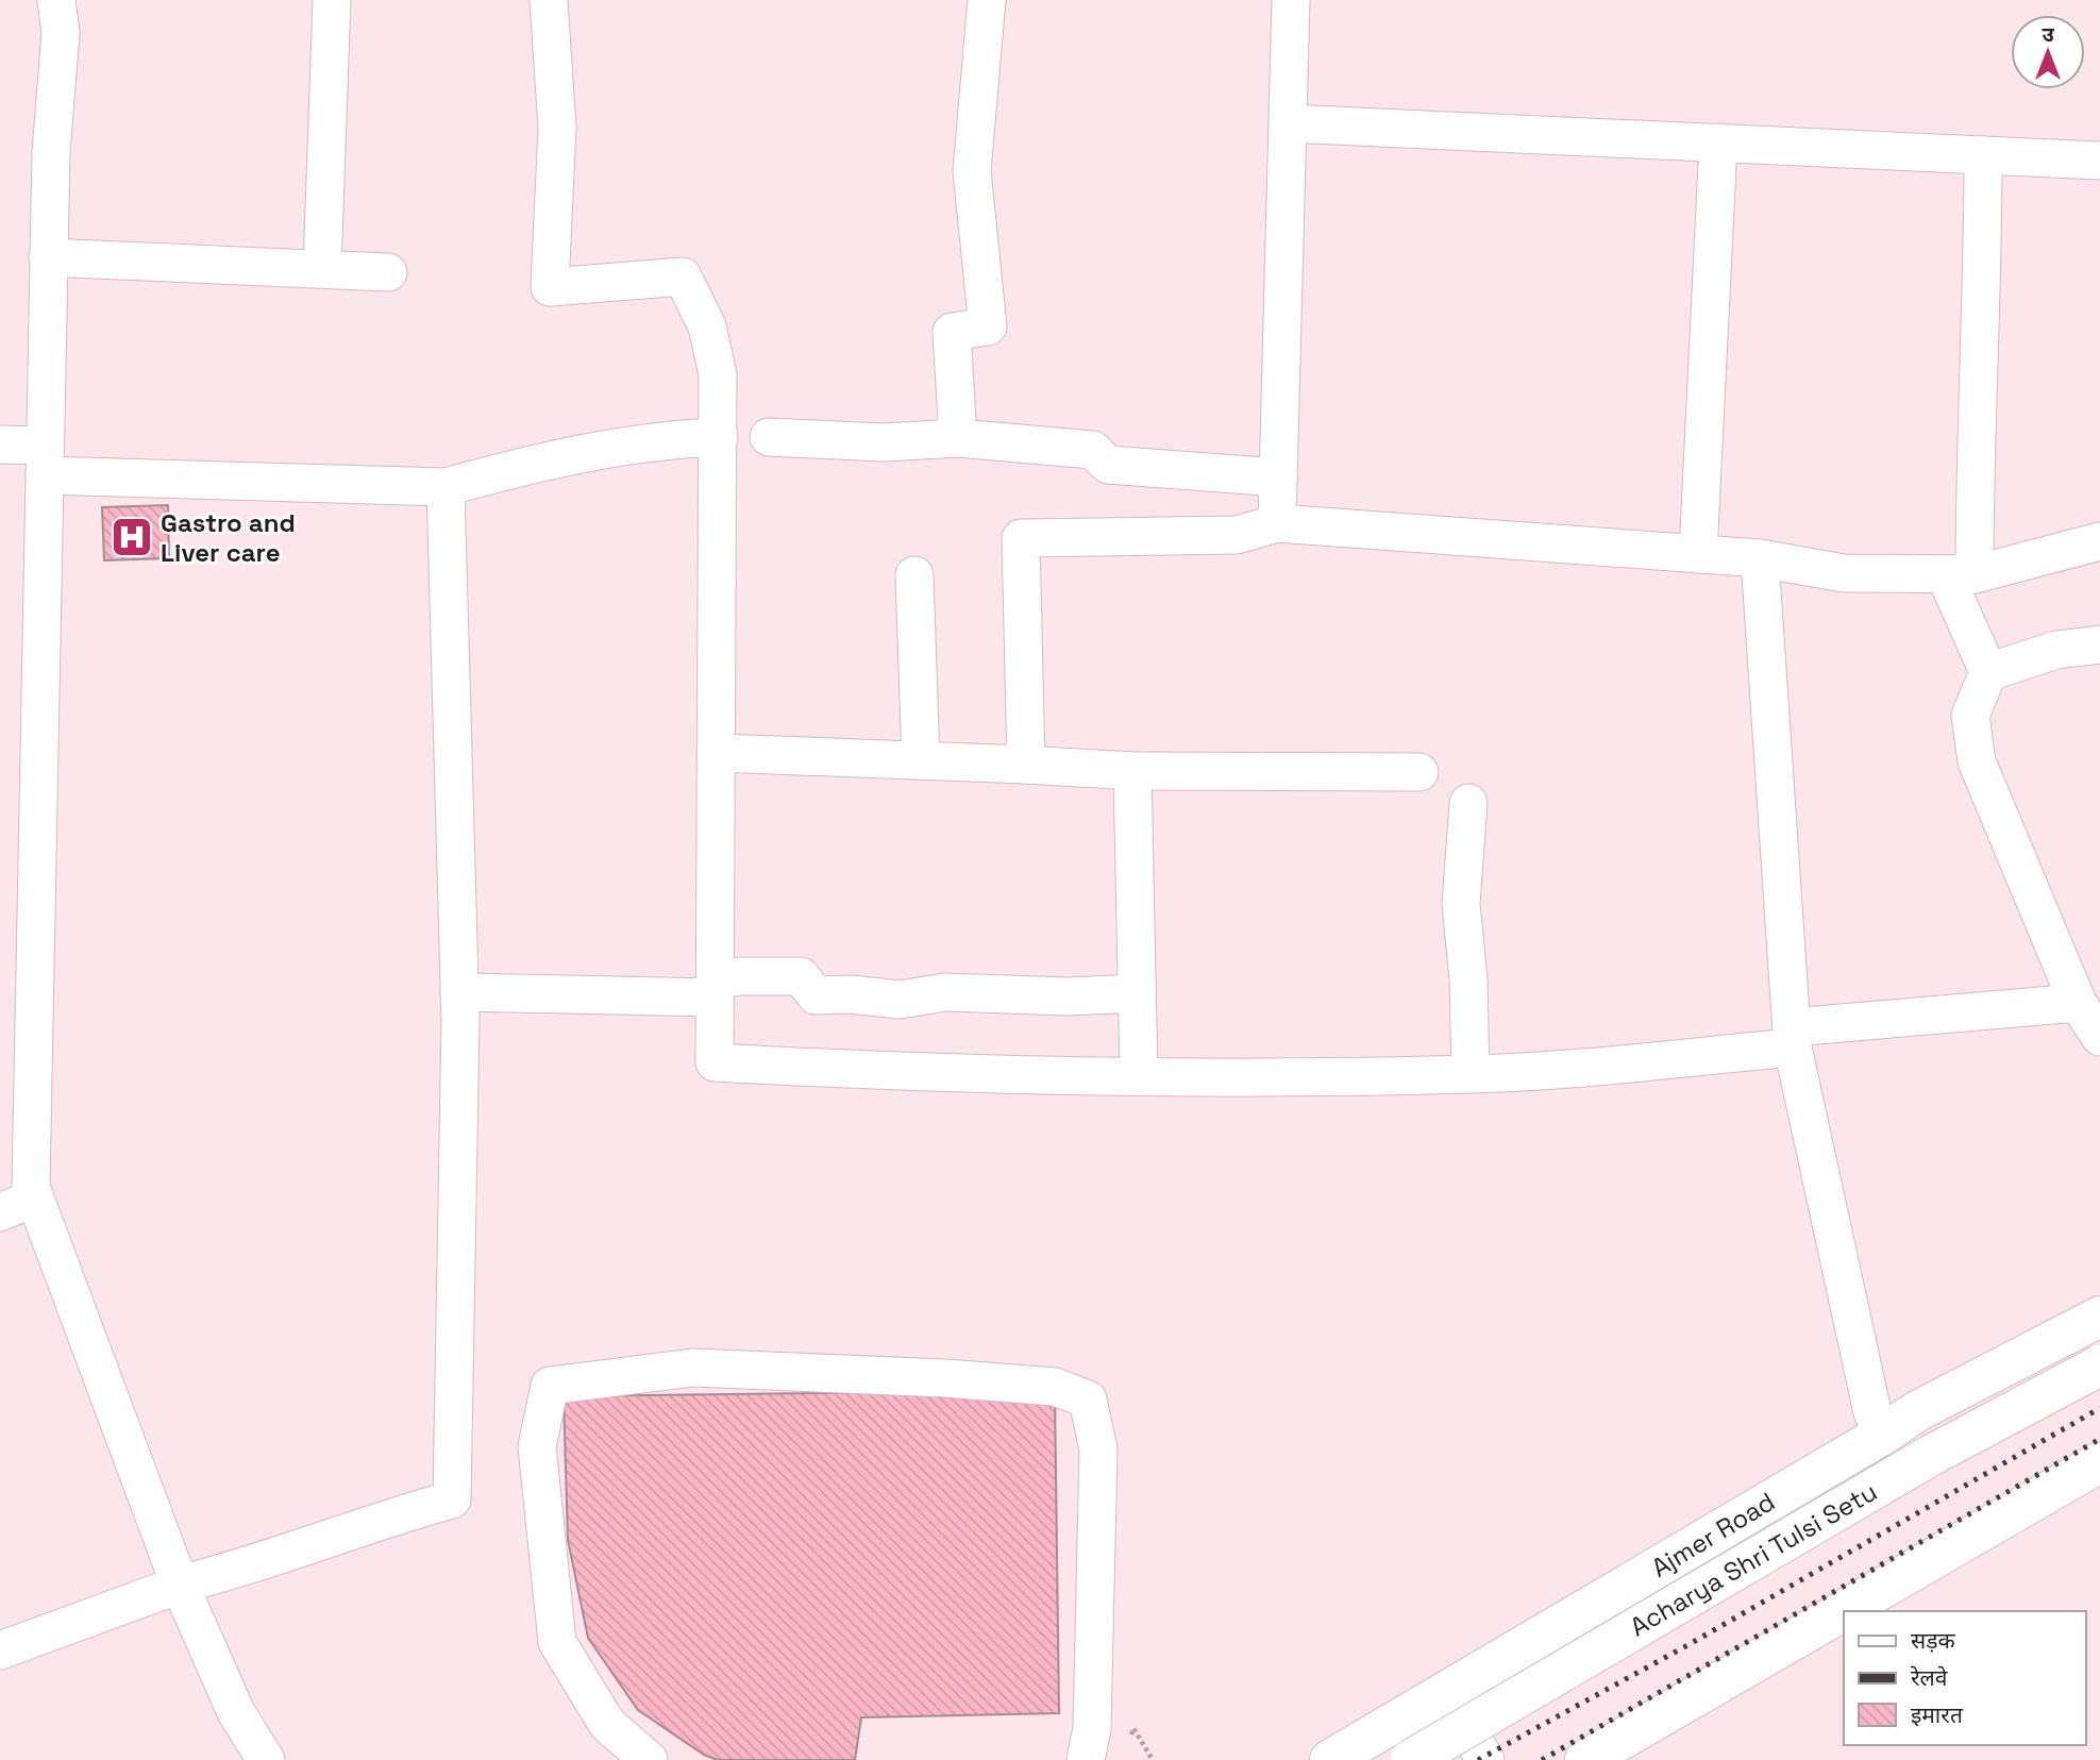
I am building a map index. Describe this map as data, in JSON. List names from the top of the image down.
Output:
{
  "streets": {
    "highway": ["Ajmer Road", "Acharya Shri Tulsi Setu"]
  },
  "places": {
    "hospital": ["Gastro and Liver care"]
  },
  "legend": ["सड़क", "रेलवे", "इमारत"],
  "north": "top"
}
